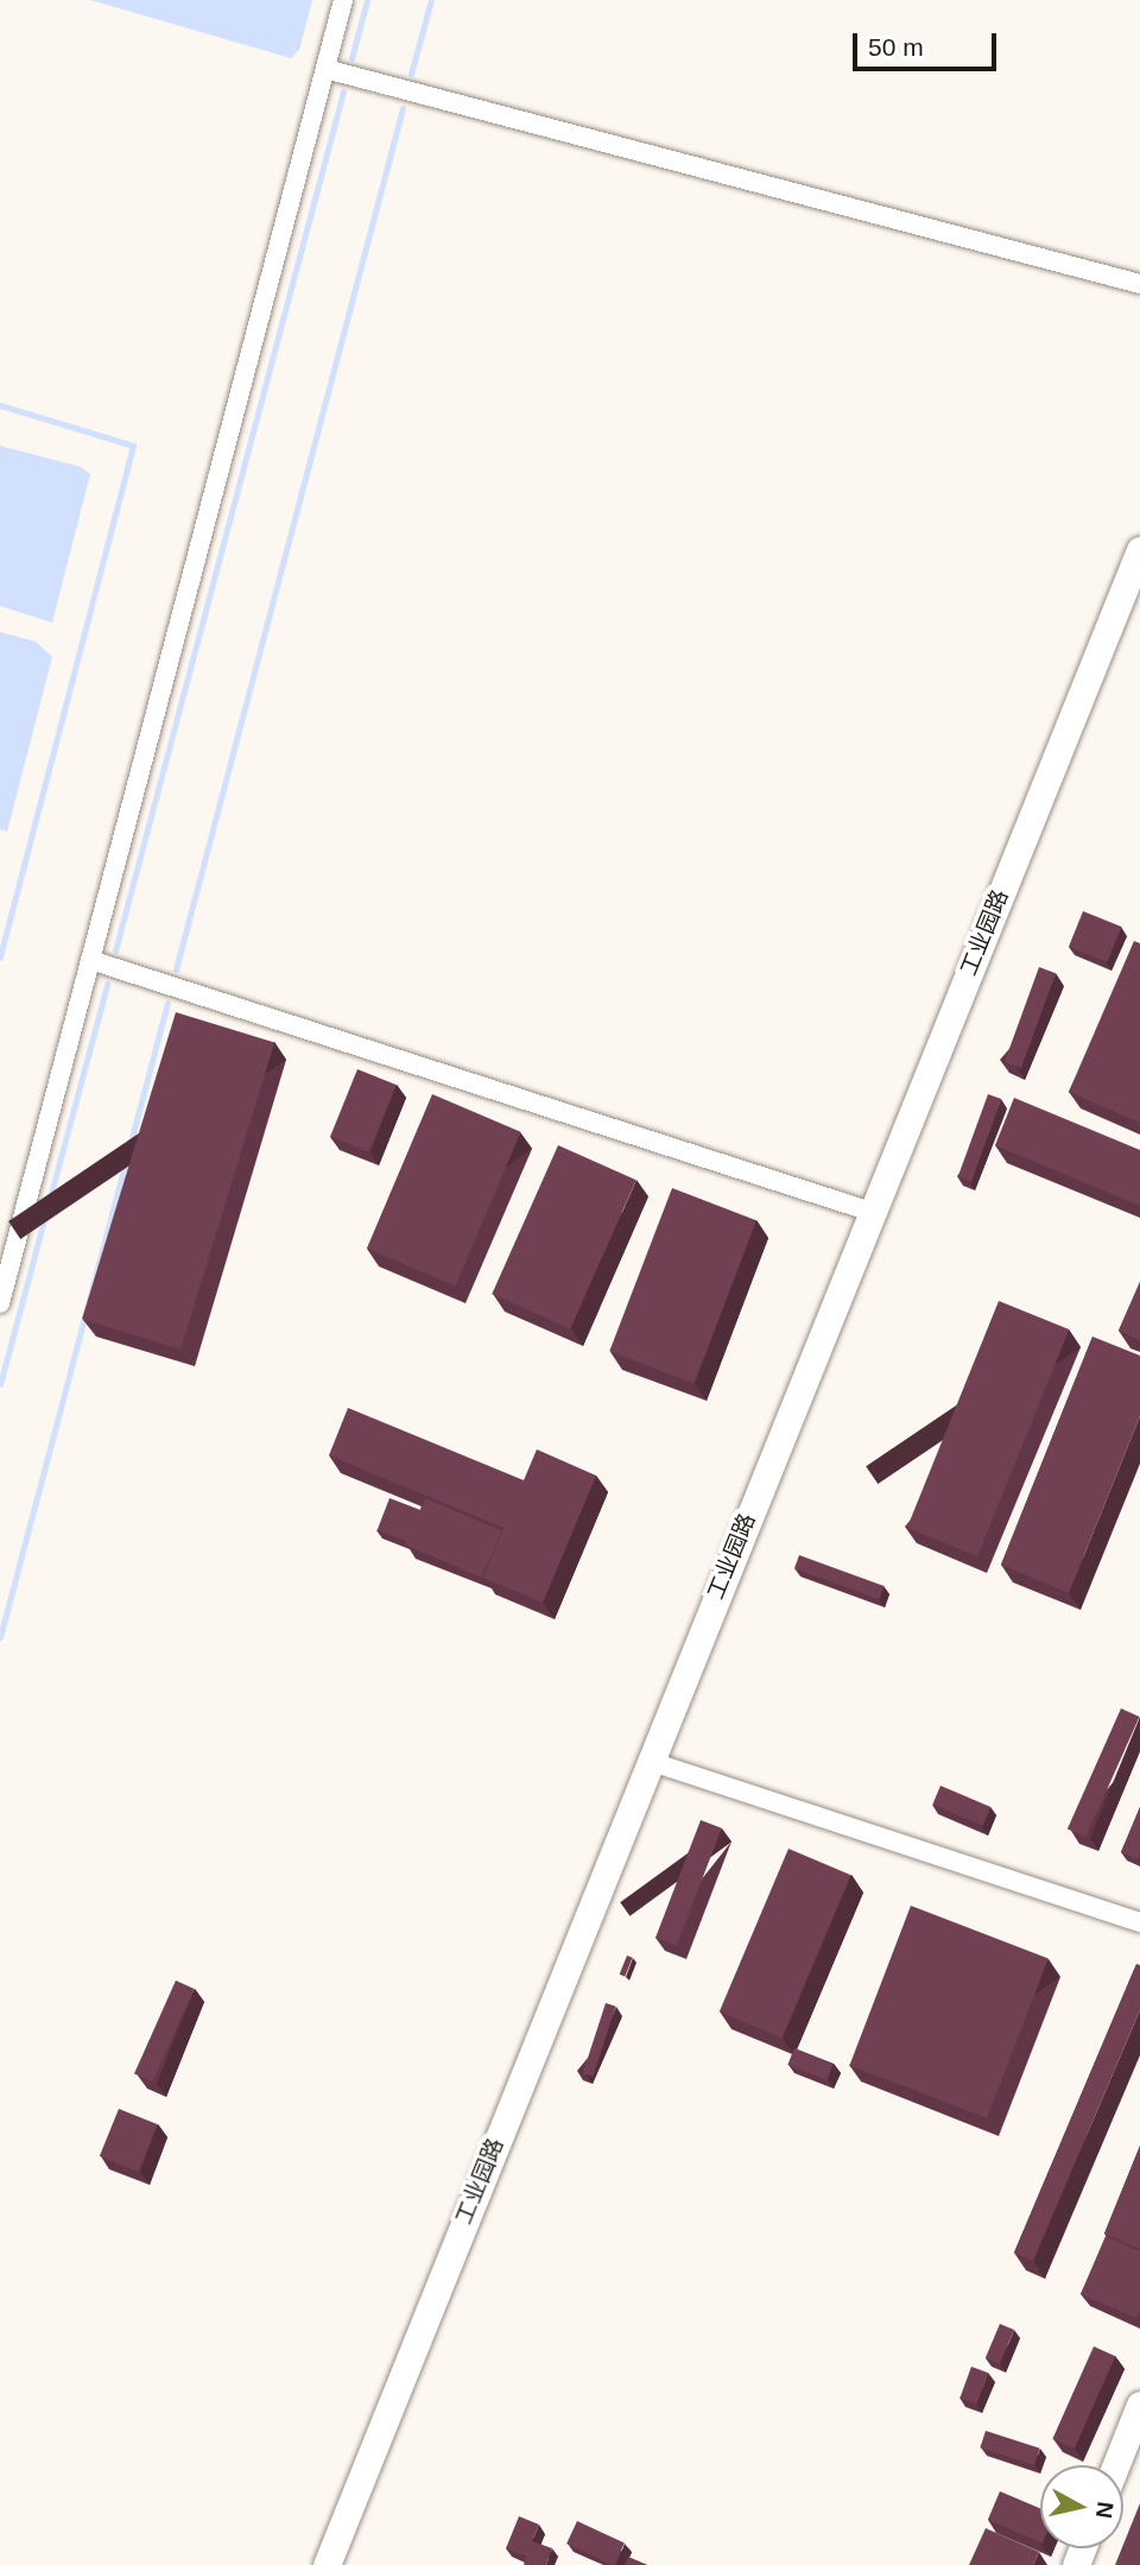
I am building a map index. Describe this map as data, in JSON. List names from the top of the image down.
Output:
{
  "streets": {
    "street": ["工业园路"]
  },
  "scale_bar": "50 m",
  "north": "right"
}
